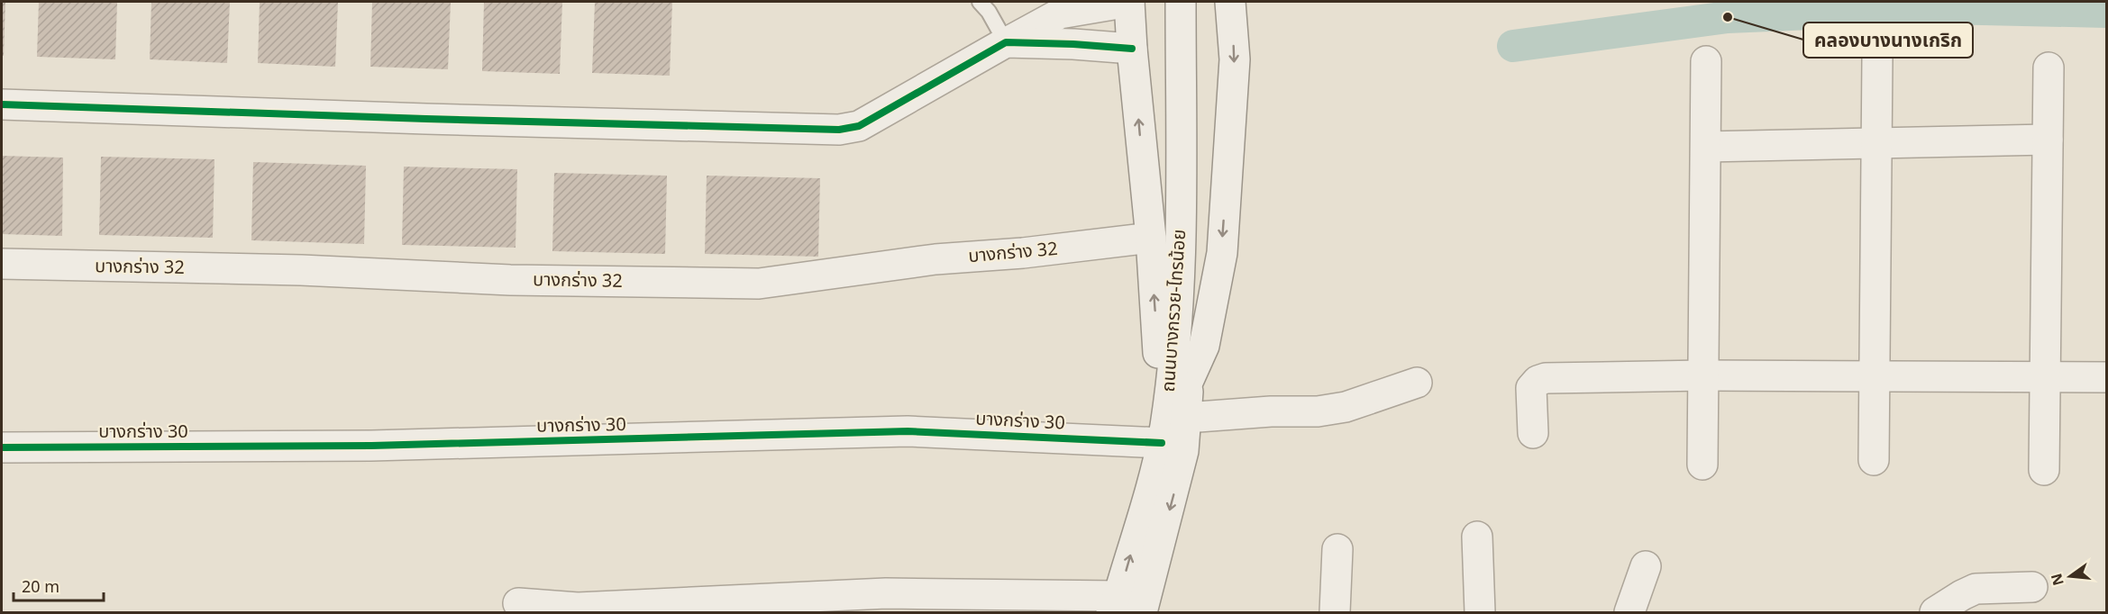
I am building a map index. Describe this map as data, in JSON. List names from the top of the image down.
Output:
{
  "streets": {
    "street": ["บางกร่าง 32", "ถนนบางกรวย-ไทรน้อย", "บางกร่าง 30"]
  },
  "crossings": [
    ["ถนนบางกรวย-ไทรน้อย", "บางกร่าง 30"]
  ],
  "places": ["คลองบางนางเกริก"],
  "scale_bar": "20 m",
  "north": "left"
}
